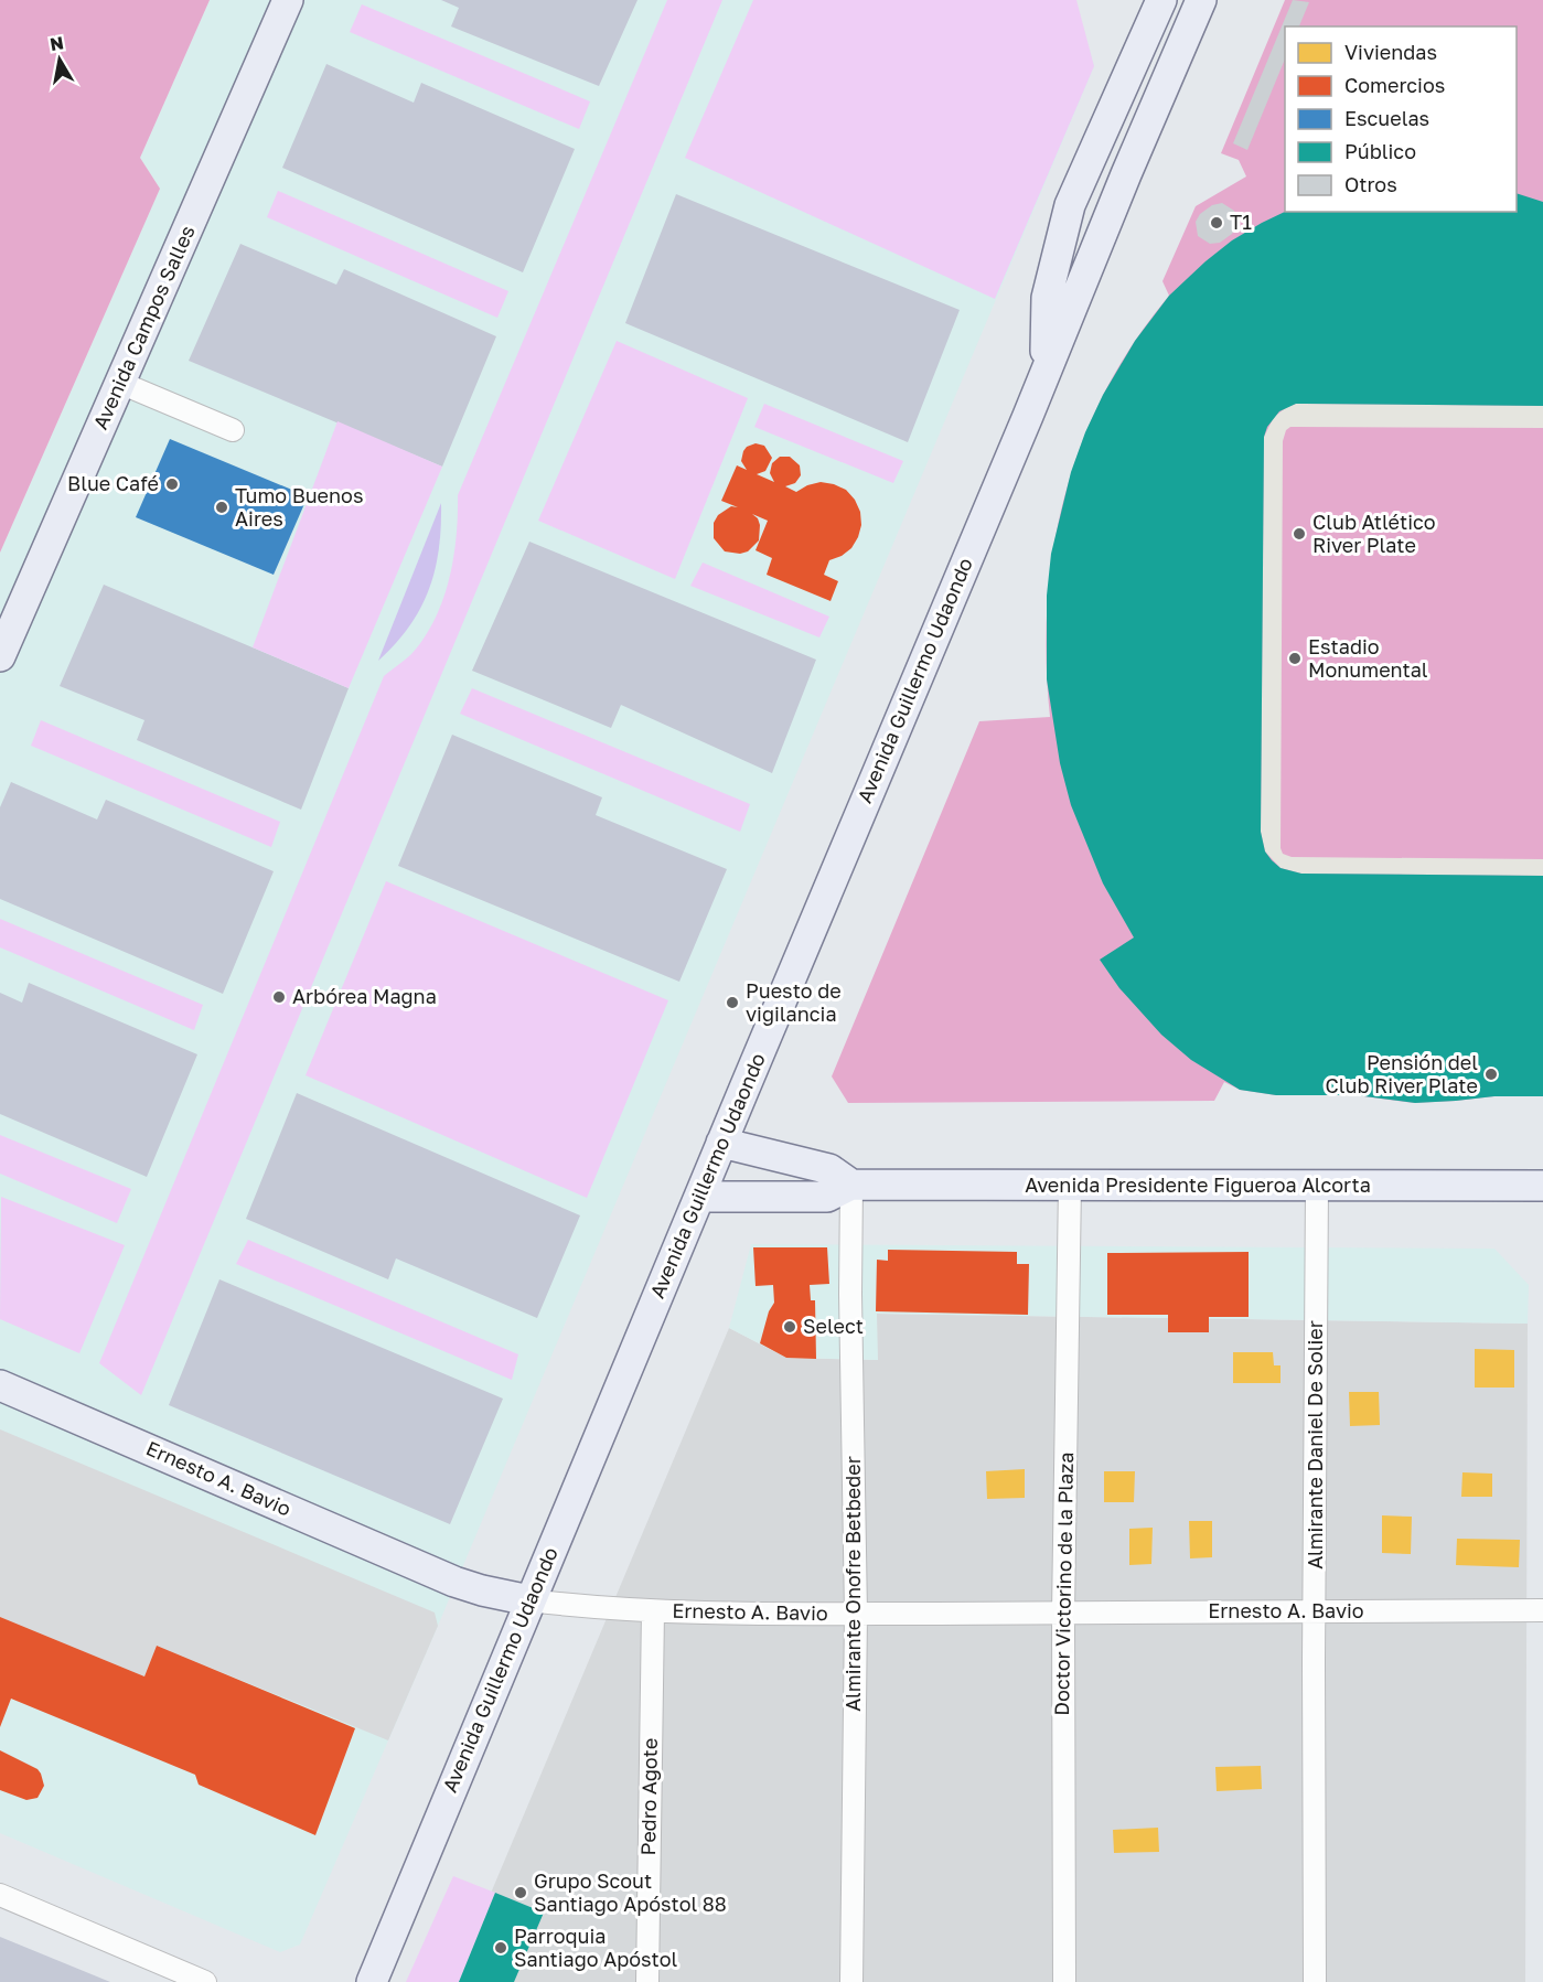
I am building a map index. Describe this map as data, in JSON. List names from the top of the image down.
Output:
{
  "streets": {
    "main road": [
      "Avenida Campos Salles",
      "Avenida Guillermo Udaondo",
      "Avenida Presidente Figueroa Alcorta",
      "Ernesto A. Bavio"
    ],
    "street": [
      "Almirante Daniel De Solier",
      "Almirante Onofre Betbeder",
      "Doctor Victorino de la Plaza",
      "Pedro Agote"
    ]
  },
  "crossings": [
    ["Avenida Guillermo Udaondo", "Avenida Presidente Figueroa Alcorta"],
    ["Avenida Guillermo Udaondo", "Ernesto A. Bavio"],
    ["Avenida Presidente Figueroa Alcorta", "Almirante Daniel De Solier"],
    ["Avenida Presidente Figueroa Alcorta", "Almirante Onofre Betbeder"],
    ["Avenida Presidente Figueroa Alcorta", "Doctor Victorino de la Plaza"],
    ["Almirante Daniel De Solier", "Ernesto A. Bavio"],
    ["Ernesto A. Bavio", "Almirante Onofre Betbeder"],
    ["Ernesto A. Bavio", "Doctor Victorino de la Plaza"],
    ["Ernesto A. Bavio", "Pedro Agote"]
  ],
  "places": [
    "T1",
    "Blue Café",
    "Tumo Buenos Aires",
    "Club Atlético River Plate",
    "Estadio Monumental",
    "Arbórea Magna",
    "Puesto de vigilancia",
    "Pensión del Club River Plate",
    "Select",
    "Grupo Scout Santiago Apóstol 88",
    "Parroquia Santiago Apóstol"
  ],
  "legend": [
    "Viviendas",
    "Comercios",
    "Escuelas",
    "Público",
    "Otros"
  ],
  "north": "top"
}
